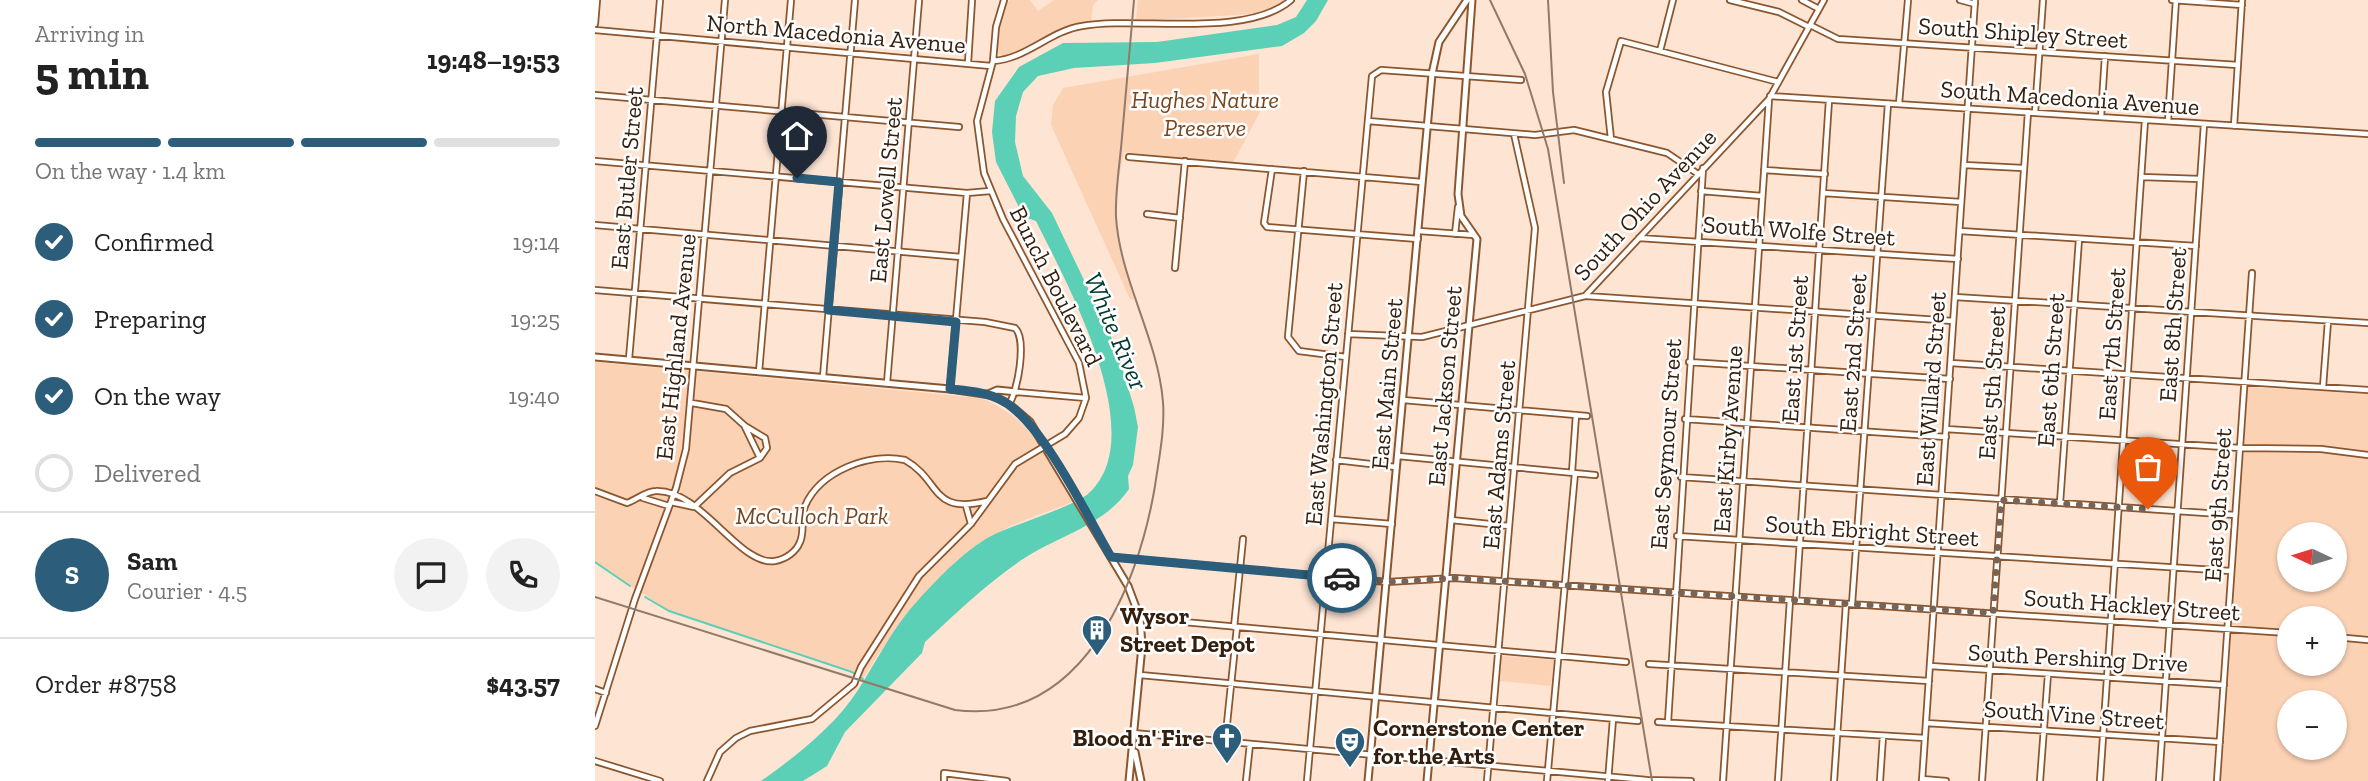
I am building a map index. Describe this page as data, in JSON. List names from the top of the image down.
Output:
{
  "streets": {
    "main road": ["East Main Street", "East Jackson Street"],
    "street": [
      "South Shipley Street",
      "North Macedonia Avenue",
      "South Macedonia Avenue",
      "East Butler Street",
      "East Lowell Street",
      "South Ohio Avenue",
      "South Wolfe Street",
      "Bunch Boulevard",
      "East 8th Street",
      "East 7th Street",
      "East Highland Avenue",
      "East 1st Street",
      "East 2nd Street",
      "East 6th Street",
      "East 5th Street",
      "East Willard Street",
      "East Washington Street",
      "East Kirby Avenue",
      "East Seymour Street",
      "East Adams Street",
      "East 9th Street",
      "South Ebright Street",
      "South Hackley Street",
      "South Pershing Drive",
      "South Vine Street"
    ]
  },
  "crossings": [
    ["South Shipley Street", "East Willard Street"],
    ["North Macedonia Avenue", "East Butler Street"],
    ["North Macedonia Avenue", "East Lowell Street"],
    ["North Macedonia Avenue", "Bunch Boulevard"],
    ["North Macedonia Avenue", "East Highland Avenue"],
    ["South Macedonia Avenue", "South Ohio Avenue"],
    ["South Macedonia Avenue", "East 8th Street"],
    ["South Macedonia Avenue", "East 7th Street"],
    ["South Macedonia Avenue", "East 1st Street"],
    ["South Macedonia Avenue", "East 2nd Street"],
    ["South Macedonia Avenue", "East 5th Street"],
    ["South Macedonia Avenue", "East Willard Street"],
    ["South Macedonia Avenue", "East Kirby Avenue"],
    ["South Ohio Avenue", "South Wolfe Street"],
    ["South Ohio Avenue", "East Main Street"],
    ["South Ohio Avenue", "East Jackson Street"],
    ["South Ohio Avenue", "East Washington Street"],
    ["South Ohio Avenue", "East Kirby Avenue"],
    ["South Ohio Avenue", "East Seymour Street"],
    ["South Ohio Avenue", "East Adams Street"],
    ["South Wolfe Street", "East 1st Street"],
    ["South Wolfe Street", "East 2nd Street"],
    ["South Wolfe Street", "East Willard Street"],
    ["South Wolfe Street", "East Kirby Avenue"],
    ["South Wolfe Street", "East Seymour Street"],
    ["East 8th Street", "South Ebright Street"],
    ["East 8th Street", "South Hackley Street"],
    ["East 8th Street", "South Pershing Drive"],
    ["East 8th Street", "South Vine Street"],
    ["East 7th Street", "South Ebright Street"],
    ["East 7th Street", "South Hackley Street"],
    ["East 7th Street", "South Pershing Drive"],
    ["East 7th Street", "South Vine Street"],
    ["East 1st Street", "South Ebright Street"],
    ["East 1st Street", "South Hackley Street"],
    ["East 2nd Street", "South Ebright Street"],
    ["East 2nd Street", "South Hackley Street"],
    ["East 5th Street", "South Ebright Street"],
    ["East 5th Street", "South Hackley Street"],
    ["East 5th Street", "South Pershing Drive"],
    ["East 5th Street", "South Vine Street"],
    ["East Main Street", "East Washington Street"],
    ["East Main Street", "South Hackley Street"],
    ["East Jackson Street", "South Hackley Street"],
    ["East Willard Street", "South Ebright Street"],
    ["East Willard Street", "South Hackley Street"],
    ["East Willard Street", "South Pershing Drive"],
    ["East Willard Street", "South Vine Street"],
    ["East Washington Street", "South Hackley Street"],
    ["East Kirby Avenue", "South Ebright Street"],
    ["East Kirby Avenue", "South Hackley Street"],
    ["East Seymour Street", "South Ebright Street"],
    ["East Seymour Street", "South Hackley Street"],
    ["East Adams Street", "South Hackley Street"],
    ["East 9th Street", "South Ebright Street"],
    ["East 9th Street", "South Hackley Street"],
    ["East 9th Street", "South Pershing Drive"],
    ["East 9th Street", "South Vine Street"]
  ],
  "water": ["White River"],
  "parks": ["Hughes Nature Preserve", "McCulloch Park"],
  "places": {
    "building": ["Wysor Street Depot"],
    "church": ["Blood n' Fire"],
    "theatre": ["Cornerstone Center for the Arts"]
  },
  "north": "left",
  "page": {
    "heading": ["5 min", "Arriving in", "19:48–19:53"],
    "panel": [
      "Sam",
      "Courier · 4.5",
      "Order #8758",
      "$43.57"
    ],
    "bar": "On the way · 1.4 km",
    "list": [
      ["Confirmed", "19:14"],
      ["Preparing", "19:25"],
      ["On the way", "19:40"],
      "Delivered"
    ],
    "map_buttons": ["+", "−"],
    "round": "S"
  }
}
